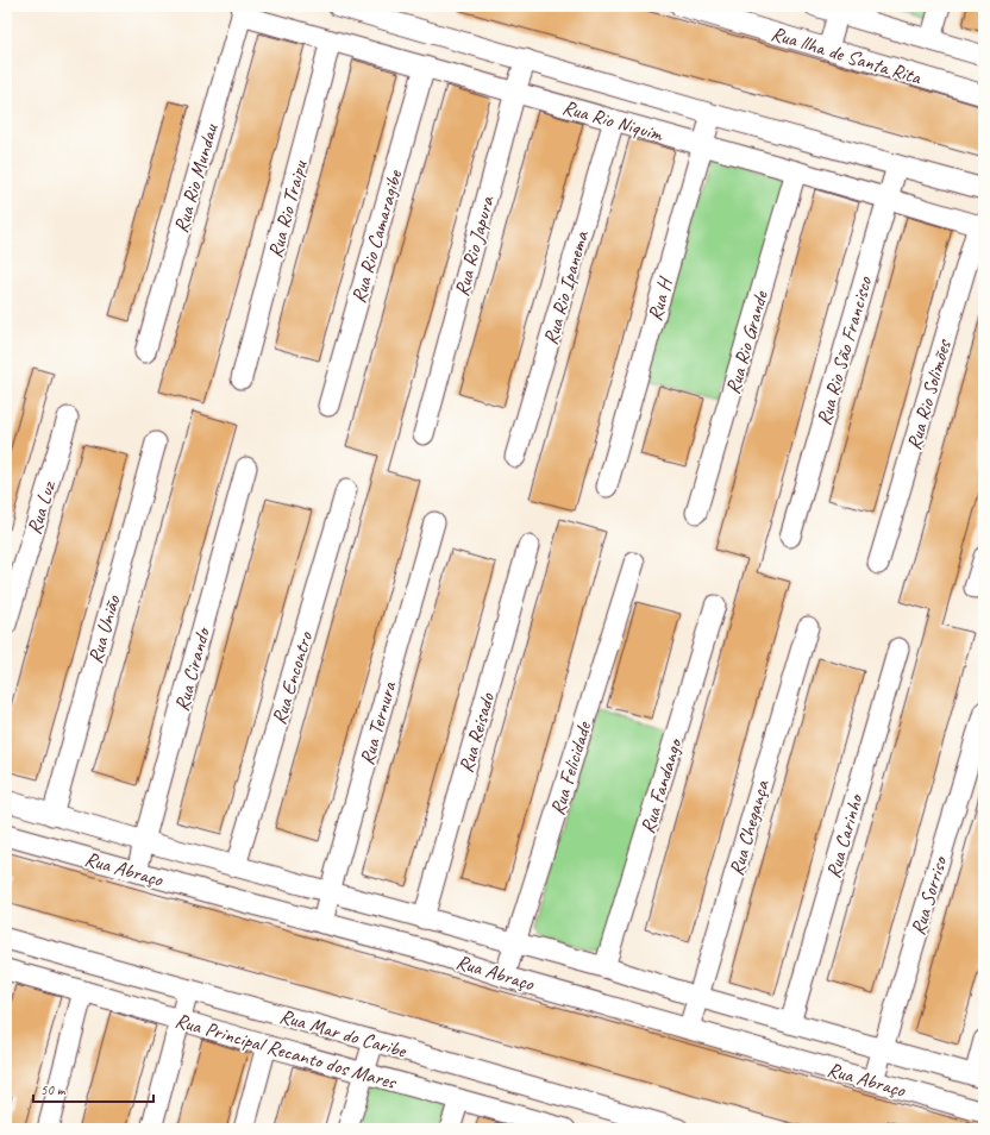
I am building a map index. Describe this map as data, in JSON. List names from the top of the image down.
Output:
{
  "streets": {
    "street": [
      "Rua llha de Santa Rita",
      "Rua Rio Niquim",
      "Rua Rio Mundau",
      "Rua Rio Traipu",
      "Rua Rio Camaragibe",
      "Rua Rio Japura",
      "Rua Rio Ipanema",
      "Rua H",
      "Rua Rio Grande",
      "Rua Rio São Francisco",
      "Rua Rio Solimões",
      "Rua Luz",
      "Rua União",
      "Rua Cirando",
      "Rua Encontro",
      "Rua Ternura",
      "Rua Reisado",
      "Rua Felicidade",
      "Rua Fandango",
      "Rua Chegança",
      "Rua Carinho",
      "Rua Abraço",
      "Rua Sorriso",
      "Rua Mar do Caribe",
      "Rua Principal Recanto dos Mares"
    ]
  },
  "crossings": [
    ["Rua Rio Niquim", "Rua Rio Mundau"],
    ["Rua Rio Niquim", "Rua Rio Traipu"],
    ["Rua Rio Niquim", "Rua Rio Camaragibe"],
    ["Rua Rio Niquim", "Rua Rio Japura"],
    ["Rua Rio Niquim", "Rua Rio Ipanema"],
    ["Rua Rio Niquim", "Rua H"],
    ["Rua Rio Niquim", "Rua Rio Grande"],
    ["Rua Rio Niquim", "Rua Rio São Francisco"],
    ["Rua Rio Niquim", "Rua Rio Solimões"],
    ["Rua União", "Rua Abraço"],
    ["Rua Cirando", "Rua Abraço"],
    ["Rua Encontro", "Rua Abraço"],
    ["Rua Ternura", "Rua Abraço"],
    ["Rua Reisado", "Rua Abraço"],
    ["Rua Felicidade", "Rua Abraço"],
    ["Rua Fandango", "Rua Abraço"],
    ["Rua Chegança", "Rua Abraço"],
    ["Rua Carinho", "Rua Abraço"],
    ["Rua Abraço", "Rua Sorriso"]
  ],
  "scale_bar": "50 m"
}
